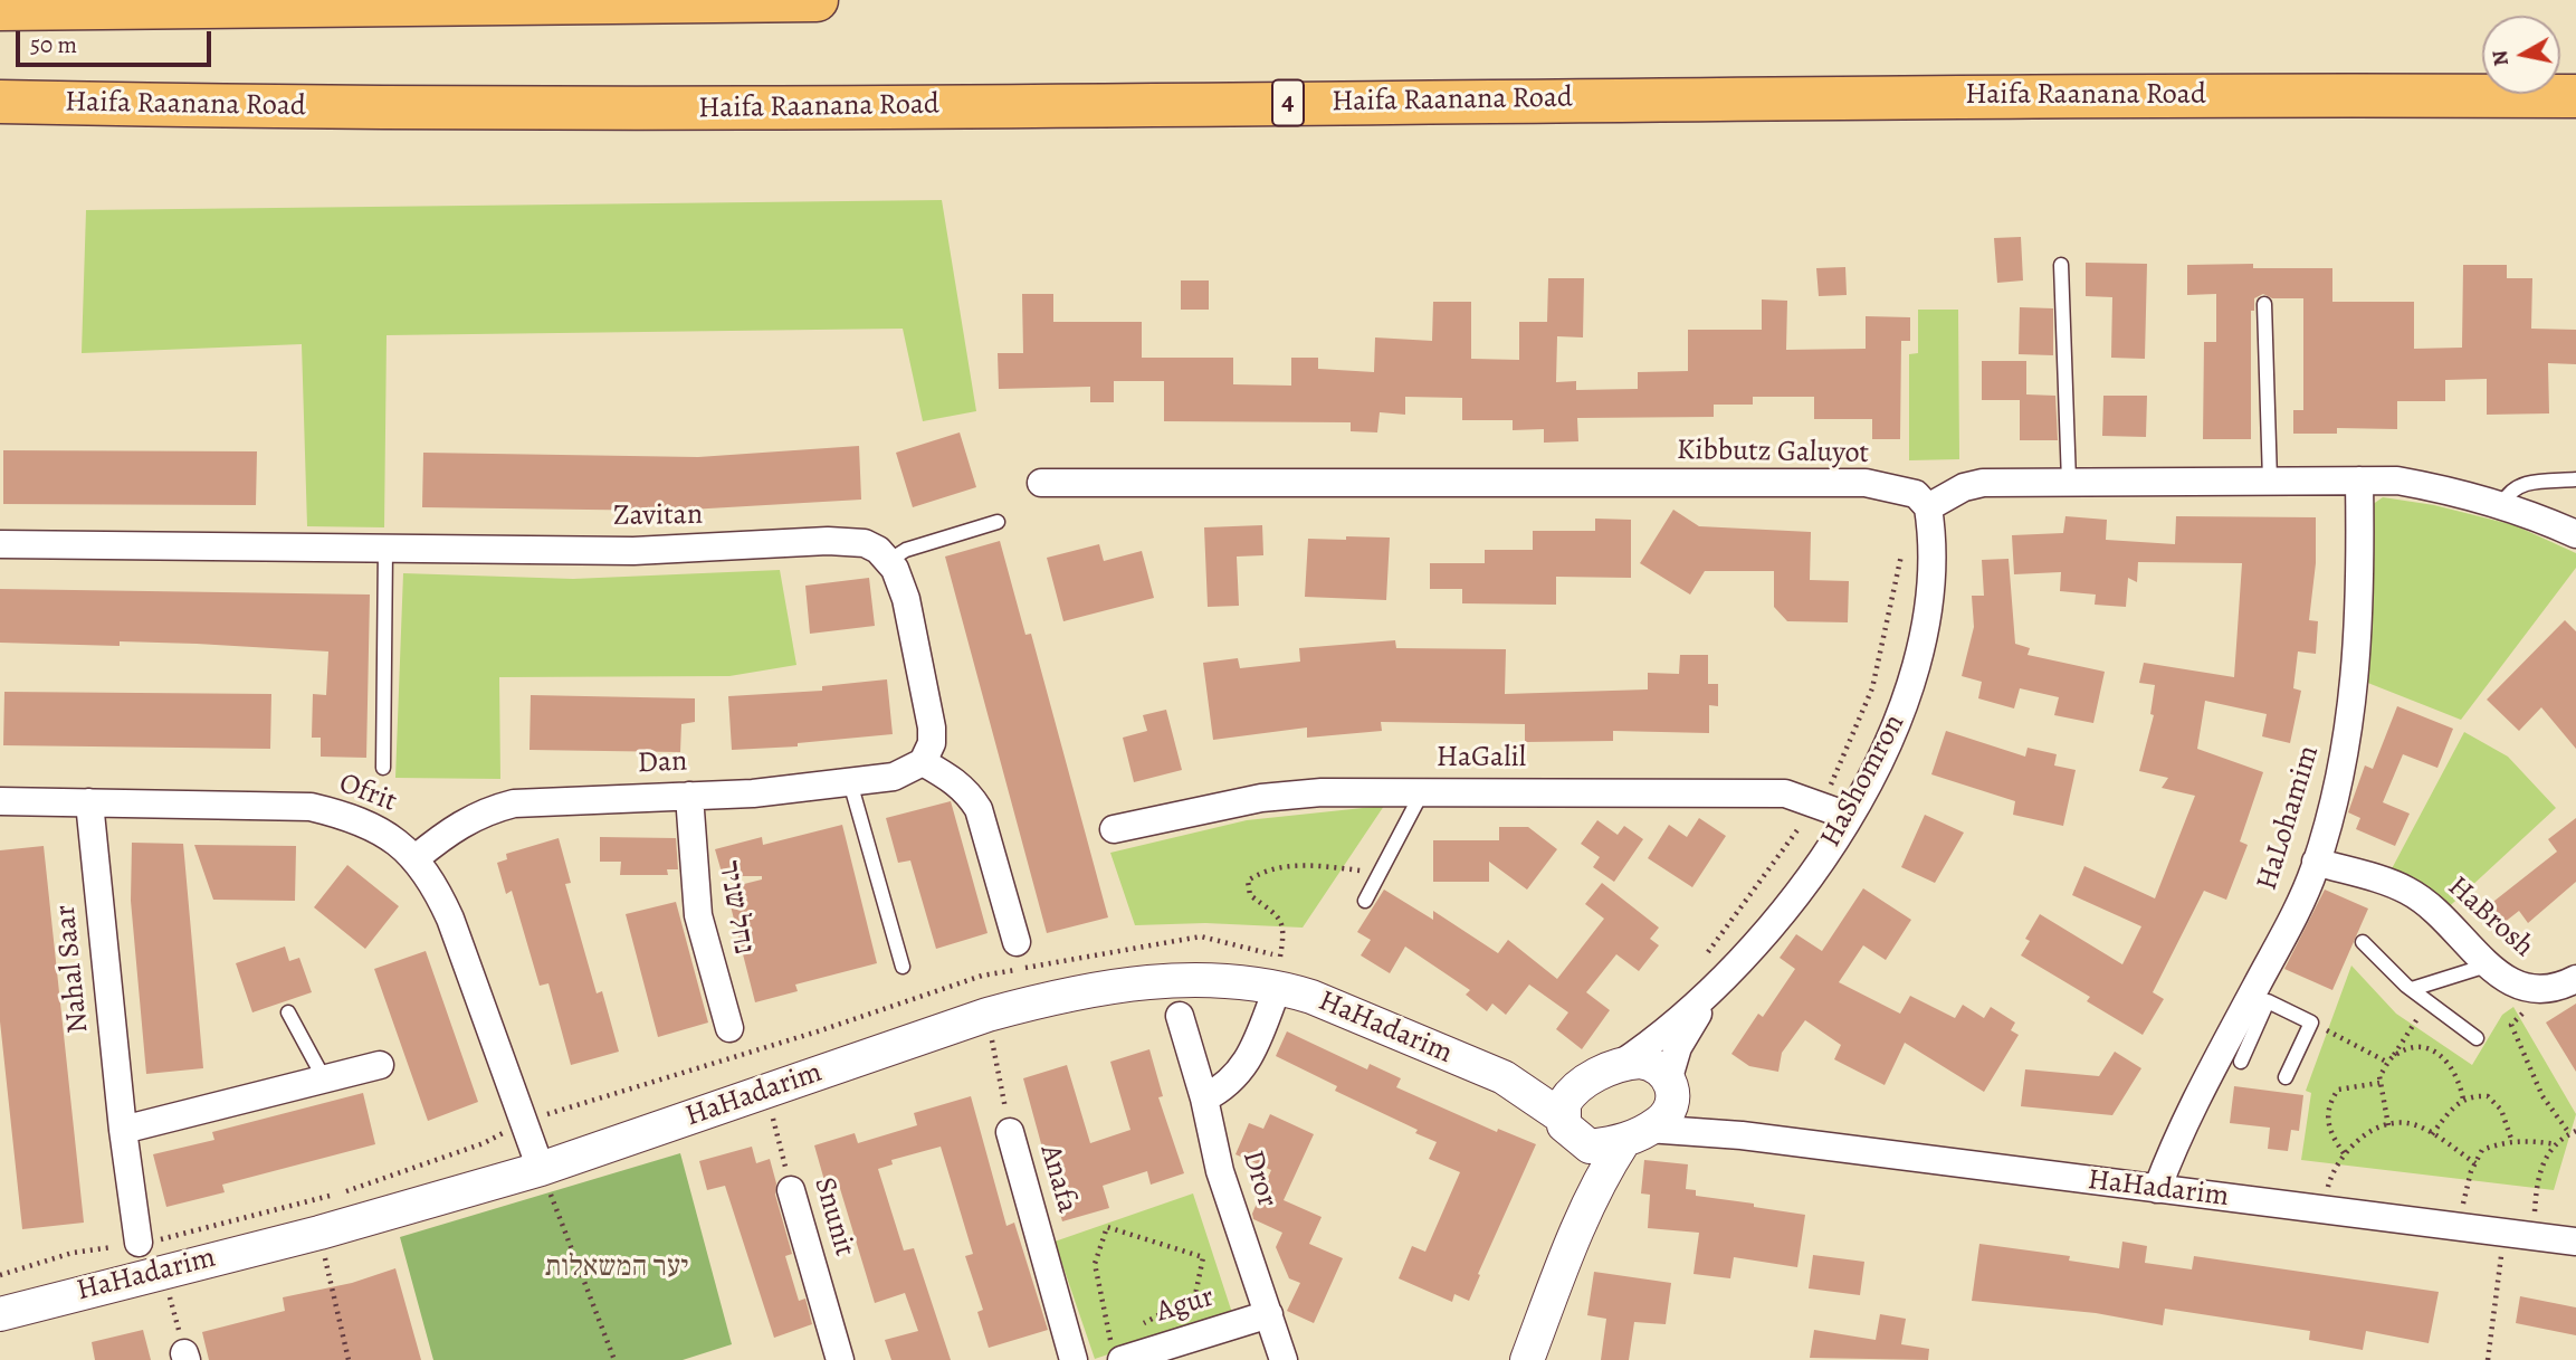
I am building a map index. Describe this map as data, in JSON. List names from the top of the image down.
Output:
{
  "streets": {
    "highway": ["Haifa Raanana Road", "4"],
    "street": [
      "Kibbutz Galuyot",
      "Zavitan",
      "HaGalil",
      "Dan",
      "HaShomron",
      "Ofrit",
      "HaLohamim",
      "נחל שניר",
      "HaBrosh",
      "Nahal Saar",
      "HaHadarim",
      "Anafa",
      "Dror",
      "Snunit",
      "Agur"
    ]
  },
  "crossings": [
    ["Kibbutz Galuyot", "HaShomron"],
    ["HaGalil", "HaShomron"],
    ["Dan", "Ofrit"],
    ["Dan", "נחל שניר"],
    ["HaShomron", "HaHadarim"],
    ["Ofrit", "Nahal Saar"],
    ["Ofrit", "HaHadarim"],
    ["HaLohamim", "HaBrosh"],
    ["HaLohamim", "HaHadarim"],
    ["HaHadarim", "Anafa"],
    ["HaHadarim", "Snunit"],
    ["Dror", "Agur"]
  ],
  "parks": ["יער המשאלות"],
  "scale_bar": "50 m",
  "north": "left"
}
